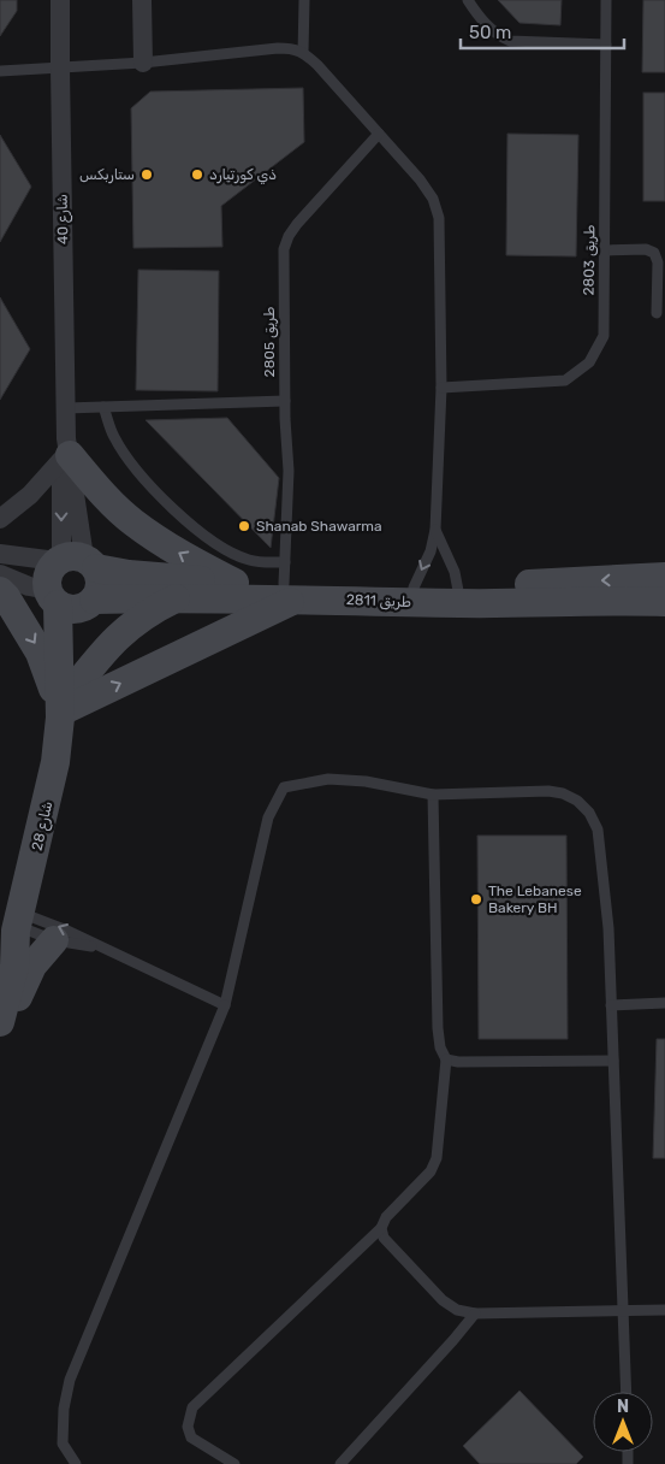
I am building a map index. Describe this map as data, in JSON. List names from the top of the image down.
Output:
{
  "streets": {
    "street": ["شارع 40", "طريق 2811", "شارع 28"],
    "lane": ["طريق 2803", "طريق 2805"]
  },
  "crossings": [
    ["شارع 40", "طريق 2811"],
    ["طريق 2805", "طريق 2811"],
    ["طريق 2811", "شارع 28"]
  ],
  "places": [
    "ستاربكس",
    "ذي كورتيارد",
    "Shanab Shawarma",
    "The Lebanese Bakery BH"
  ],
  "scale_bar": "50 m",
  "north": "top"
}
